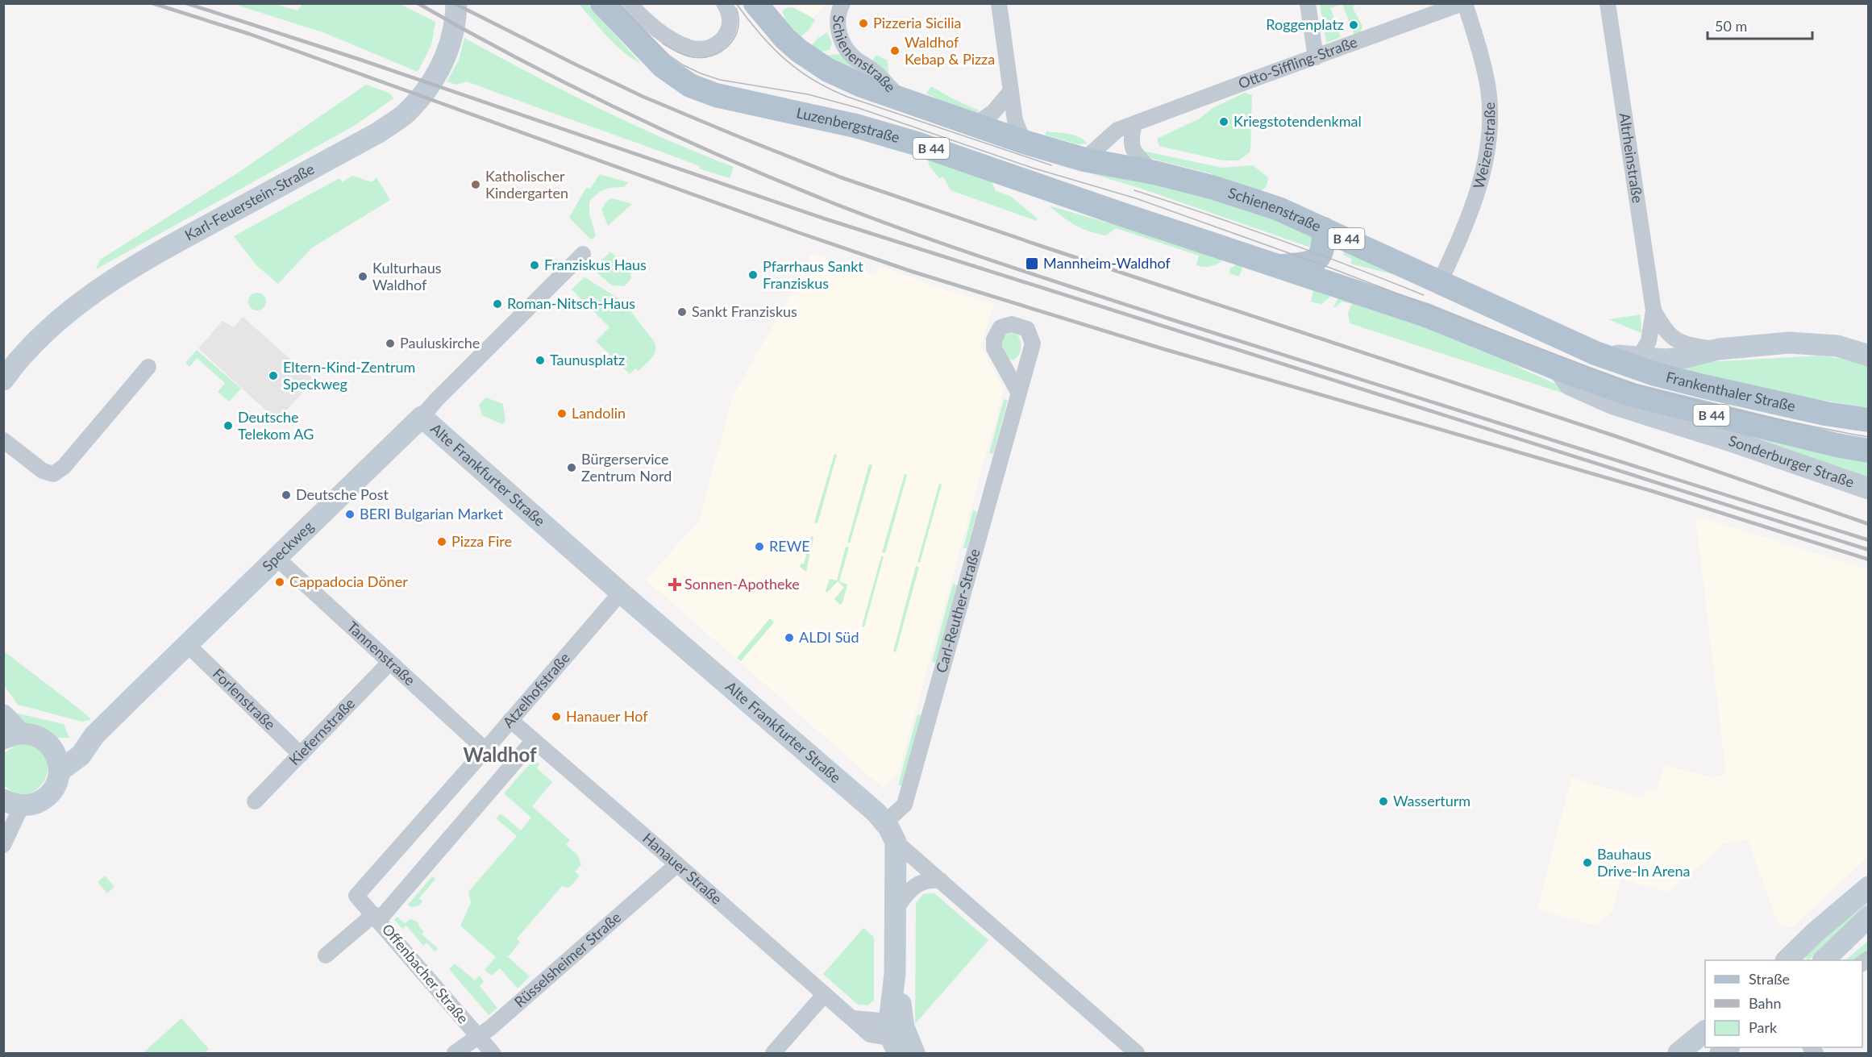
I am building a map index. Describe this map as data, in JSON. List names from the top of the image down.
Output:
{
  "streets": {
    "main road": [
      "Schienenstraße",
      "Luzenbergstraße",
      "B 44",
      "Frankenthaler Straße"
    ],
    "street": [
      "Otto-Siffling-Straße",
      "Weizenstraße",
      "Altrheinstraße",
      "Karl-Feuerstein-Straße",
      "Sonderburger Straße",
      "Alte Frankfurter Straße",
      "Speckweg",
      "Carl-Reuther-Straße",
      "Tannenstraße",
      "Atzelhofstraße",
      "Forlenstraße",
      "Kiefernstraße",
      "Hanauer Straße",
      "Rüsselsheimer Straße",
      "Offenbacher Straße"
    ]
  },
  "crossings": [
    ["Schienenstraße", "Otto-Siffling-Straße"],
    ["Schienenstraße", "Weizenstraße"],
    ["Schienenstraße", "B 44"],
    ["Schienenstraße", "Altrheinstraße"],
    ["Schienenstraße", "Frankenthaler Straße"],
    ["Otto-Siffling-Straße", "Weizenstraße"],
    ["Luzenbergstraße", "B 44"],
    ["B 44", "Frankenthaler Straße"],
    ["B 44", "Sonderburger Straße"],
    ["Frankenthaler Straße", "Sonderburger Straße"],
    ["Alte Frankfurter Straße", "Speckweg"],
    ["Alte Frankfurter Straße", "Carl-Reuther-Straße"],
    ["Alte Frankfurter Straße", "Atzelhofstraße"],
    ["Speckweg", "Tannenstraße"],
    ["Speckweg", "Forlenstraße"],
    ["Tannenstraße", "Atzelhofstraße"],
    ["Tannenstraße", "Kiefernstraße"],
    ["Atzelhofstraße", "Hanauer Straße"],
    ["Atzelhofstraße", "Offenbacher Straße"],
    ["Forlenstraße", "Kiefernstraße"],
    ["Hanauer Straße", "Rüsselsheimer Straße"],
    ["Rüsselsheimer Straße", "Offenbacher Straße"]
  ],
  "districts": ["Waldhof"],
  "places": {
    "other": [
      "Pizzeria Sicilia",
      "Roggenplatz",
      "Waldhof Kebap & Pizza",
      "Kriegstotendenkmal",
      "Katholischer Kindergarten",
      "Franziskus Haus",
      "Pfarrhaus Sankt Franziskus",
      "Kulturhaus Waldhof",
      "Roman-Nitsch-Haus",
      "Sankt Franziskus",
      "Pauluskirche",
      "Taunusplatz",
      "Eltern-Kind-Zentrum Speckweg",
      "Landolin",
      "Deutsche Telekom AG",
      "Bürgerservice Zentrum Nord",
      "Deutsche Post",
      "BERI Bulgarian Market",
      "Pizza Fire",
      "REWE",
      "Cappadocia Döner",
      "ALDI Süd",
      "Hanauer Hof",
      "Wasserturm",
      "Bauhaus Drive-In Arena"
    ],
    "transit": ["Mannheim-Waldhof"],
    "health": ["Sonnen-Apotheke"]
  },
  "legend": ["Straße", "Bahn", "Park"],
  "scale_bar": "50 m"
}
